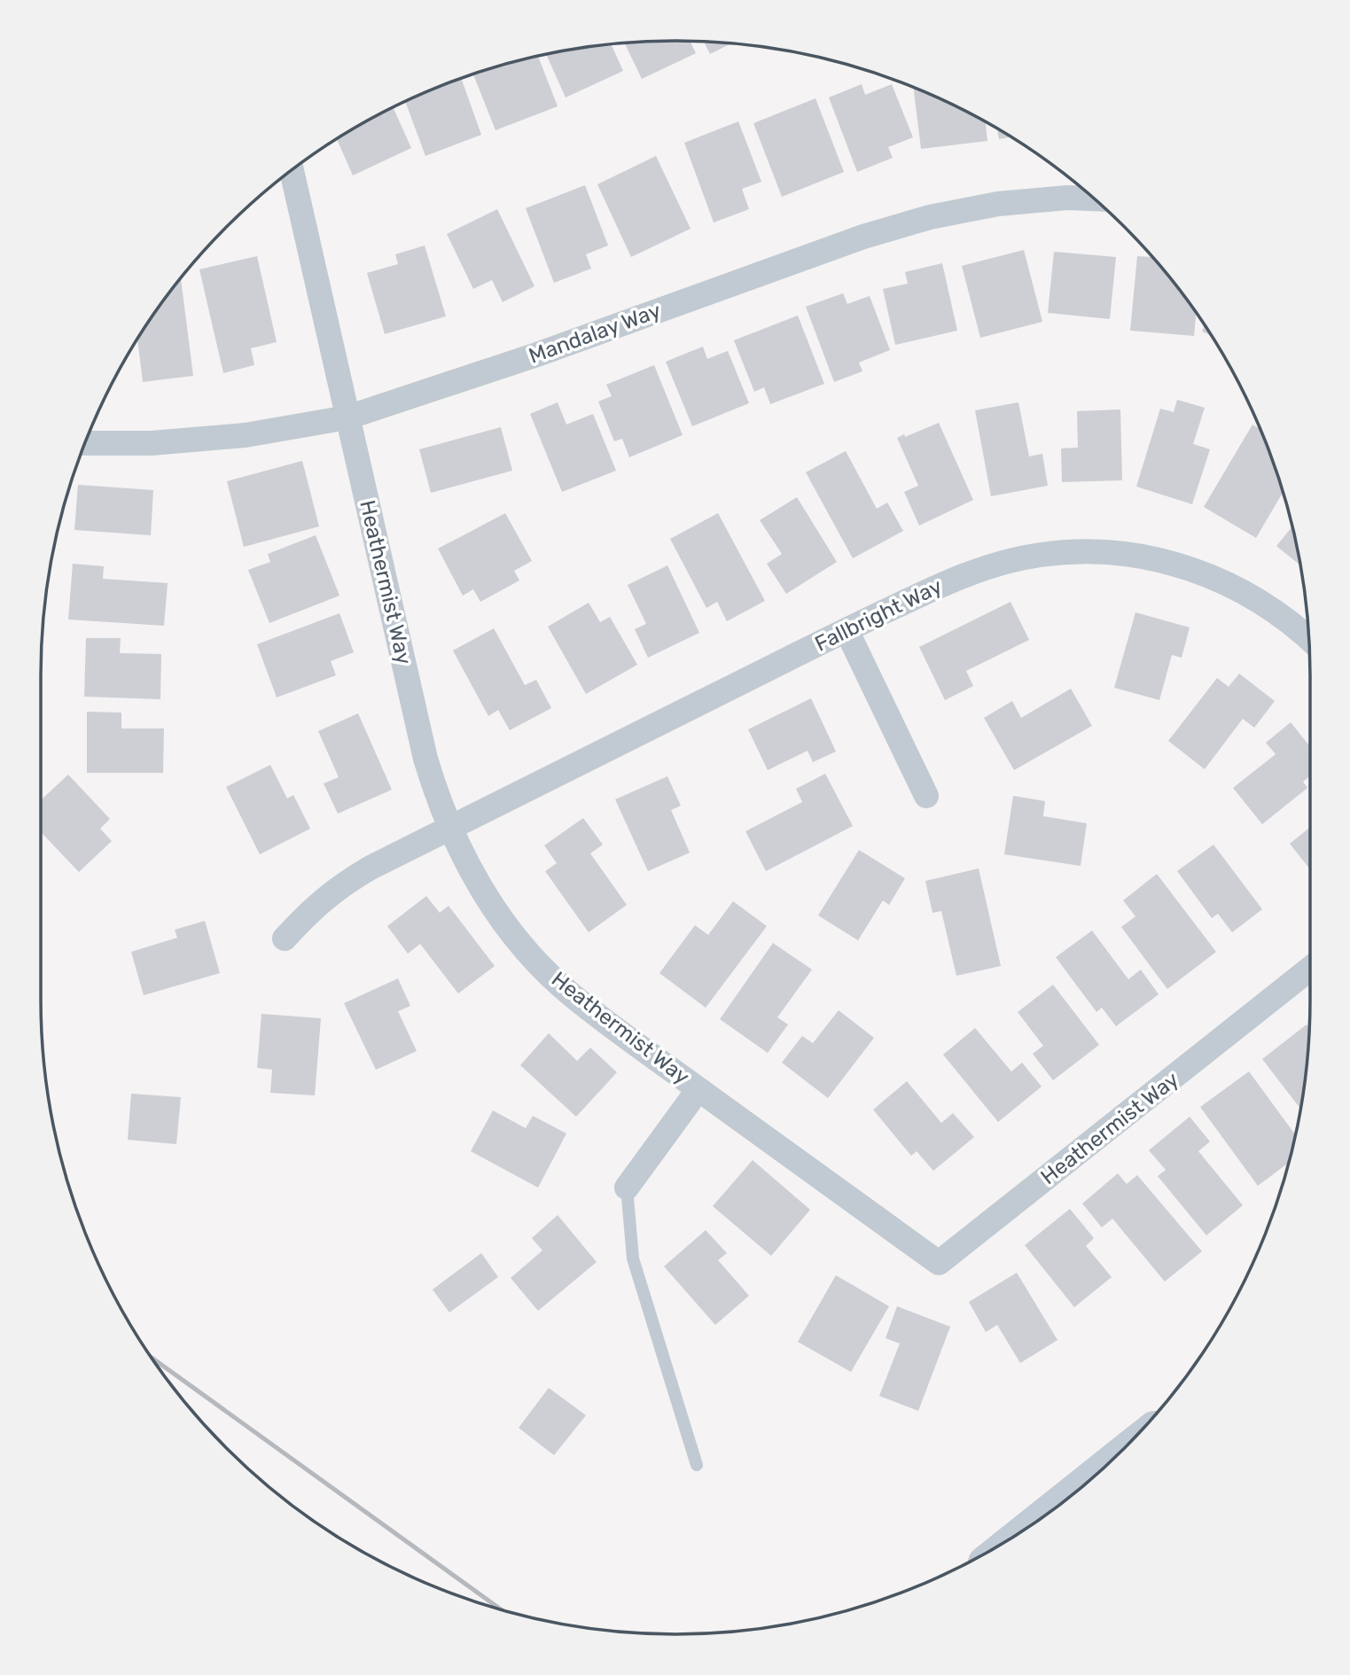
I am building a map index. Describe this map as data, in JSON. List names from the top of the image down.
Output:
{
  "streets": {
    "street": ["Mandalay Way", "Heathermist Way", "Fallbright Way"]
  },
  "crossings": [
    ["Mandalay Way", "Heathermist Way"],
    ["Heathermist Way", "Fallbright Way"]
  ]
}
